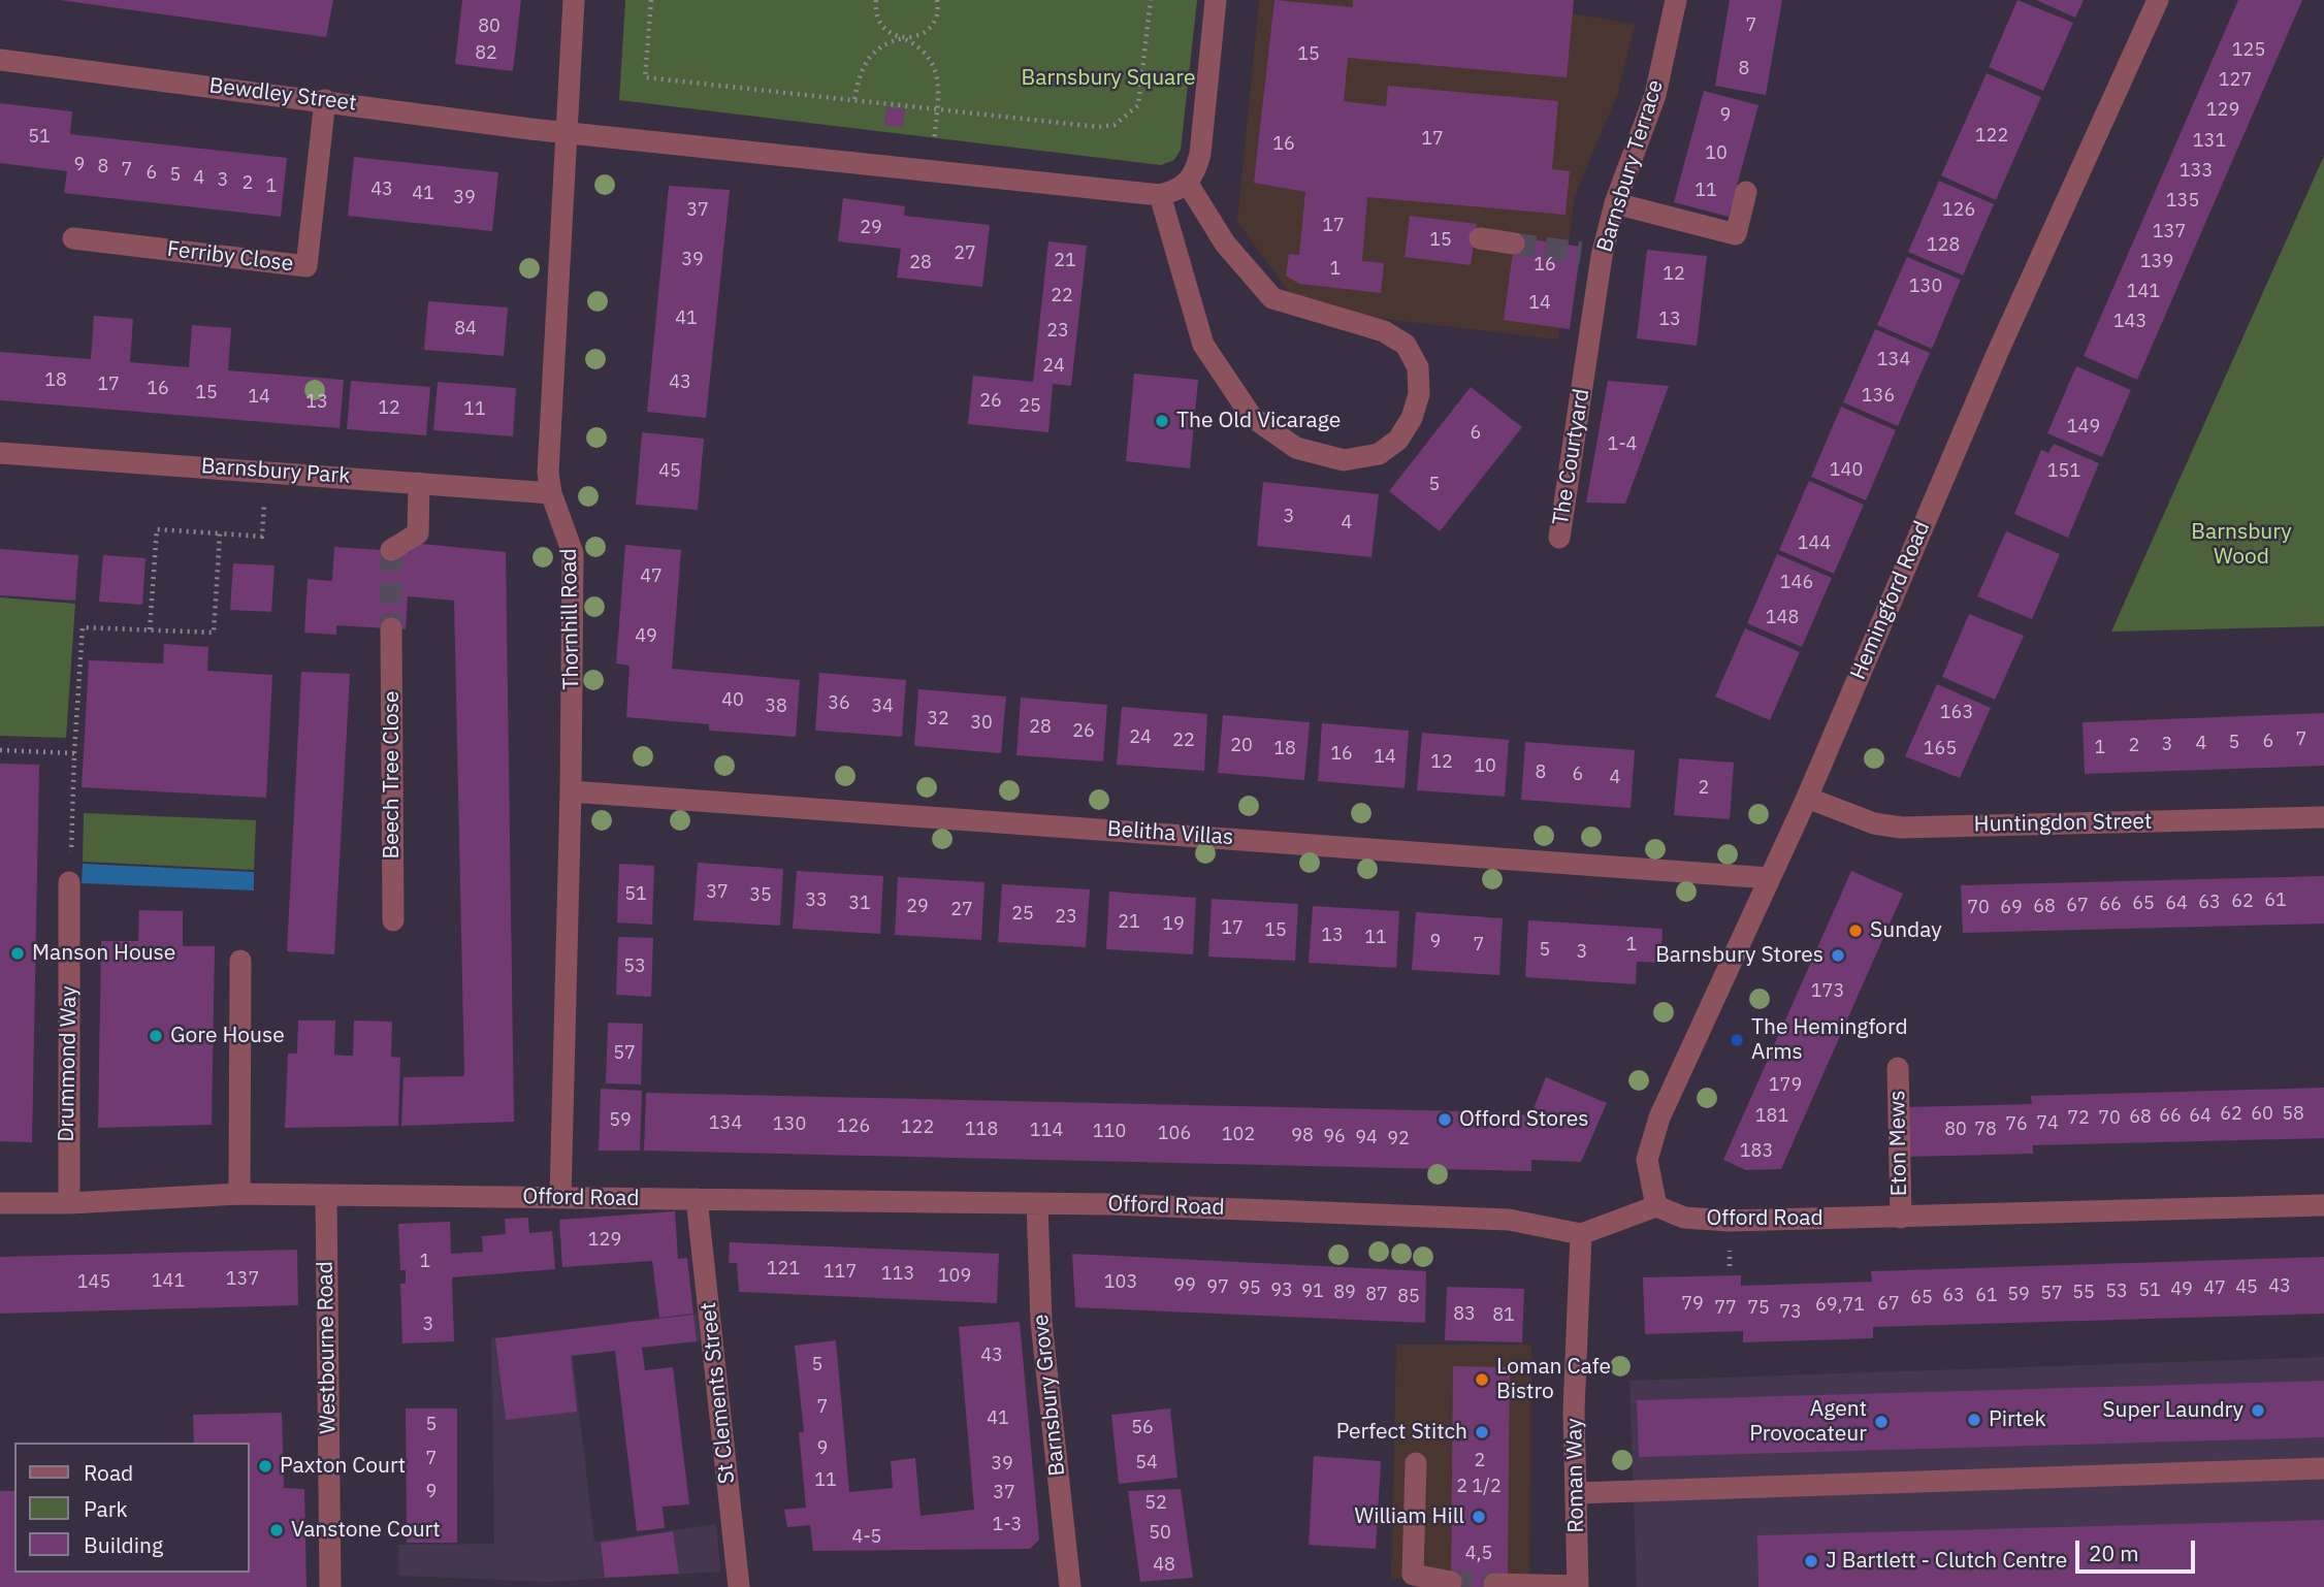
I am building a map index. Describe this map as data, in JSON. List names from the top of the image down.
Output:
{
  "streets": {
    "street": [
      "Bewdley Street",
      "Barnsbury Terrace",
      "Ferriby Close",
      "The Courtyard",
      "Barnsbury Park",
      "Hemingford Road",
      "Thornhill Road",
      "Beech Tree Close",
      "Huntingdon Street",
      "Belitha Villas",
      "Drummond Way",
      "Eton Mews",
      "Offord Road",
      "Westbourne Road",
      "St Clements Street",
      "Barnsbury Grove",
      "Roman Way"
    ]
  },
  "crossings": [
    ["Bewdley Street", "Ferriby Close"],
    ["Bewdley Street", "Thornhill Road"],
    ["Barnsbury Terrace", "The Courtyard"],
    ["Barnsbury Park", "Thornhill Road"],
    ["Hemingford Road", "Huntingdon Street"],
    ["Hemingford Road", "Belitha Villas"],
    ["Hemingford Road", "Offord Road"],
    ["Thornhill Road", "Belitha Villas"],
    ["Thornhill Road", "Offord Road"],
    ["Drummond Way", "Offord Road"],
    ["Eton Mews", "Offord Road"],
    ["Offord Road", "Westbourne Road"],
    ["Offord Road", "St Clements Street"],
    ["Offord Road", "Barnsbury Grove"],
    ["Offord Road", "Roman Way"]
  ],
  "parks": ["Barnsbury Square", "Barnsbury Wood"],
  "places": [
    "The Old Vicarage",
    "Sunday",
    "Manson House",
    "Barnsbury Stores",
    "Gore House",
    "The Hemingford Arms",
    "Offord Stores",
    "Loman Cafe Bistro",
    "Super Laundry",
    "Pirtek",
    "Agent Provocateur",
    "Perfect Stitch",
    "Paxton Court",
    "William Hill",
    "Vanstone Court",
    "J Bartlett - Clutch Centre"
  ],
  "house_numbers": [
    "7",
    "80",
    "125",
    "82",
    "15",
    "8",
    "127",
    "129",
    "9",
    "122",
    "51",
    "17",
    "131",
    "16",
    "10",
    "9",
    "8",
    "7",
    "133",
    "6",
    "5",
    "4",
    "3",
    "2",
    "1",
    "43",
    "11",
    "41",
    "39",
    "135",
    "37",
    "126",
    "17",
    "29",
    "137",
    "15",
    "128",
    "27",
    "39",
    "21",
    "139",
    "28",
    "16",
    "1",
    "12",
    "130",
    "141",
    "22",
    "14",
    "41",
    "13",
    "143",
    "84",
    "23",
    "134",
    "24",
    "18",
    "43",
    "17",
    "16",
    "15",
    "136",
    "14",
    "26",
    "13",
    "25",
    "12",
    "11",
    "149",
    "6",
    "1-4",
    "140",
    "45",
    "151",
    "5",
    "3",
    "4",
    "144",
    "47",
    "146",
    "148",
    "49",
    "40",
    "36",
    "38",
    "34",
    "163",
    "32",
    "30",
    "28",
    "26",
    "24",
    "7",
    "22",
    "6",
    "5",
    "4",
    "3",
    "20",
    "2",
    "1",
    "18",
    "165",
    "16",
    "14",
    "12",
    "10",
    "8",
    "6",
    "4",
    "2",
    "37",
    "51",
    "35",
    "33",
    "61",
    "62",
    "63",
    "31",
    "65",
    "64",
    "66",
    "67",
    "29",
    "68",
    "70",
    "69",
    "27",
    "25",
    "23",
    "21",
    "19",
    "17",
    "15",
    "13",
    "11",
    "9",
    "7",
    "1",
    "5",
    "3",
    "53",
    "173",
    "57",
    "179",
    "62",
    "60",
    "58",
    "181",
    "66",
    "64",
    "68",
    "72",
    "70",
    "59",
    "134",
    "74",
    "130",
    "76",
    "126",
    "122",
    "118",
    "80",
    "78",
    "114",
    "110",
    "106",
    "102",
    "98",
    "96",
    "94",
    "92",
    "183",
    "129",
    "1",
    "121",
    "117",
    "113",
    "109",
    "137",
    "141",
    "145",
    "103",
    "99",
    "43",
    "97",
    "45",
    "95",
    "47",
    "49",
    "93",
    "51",
    "91",
    "53",
    "89",
    "55",
    "57",
    "87",
    "59",
    "63",
    "61",
    "85",
    "65",
    "79",
    "67",
    "69,71",
    "77",
    "75",
    "73",
    "83",
    "81",
    "3",
    "43",
    "5",
    "7",
    "41",
    "5",
    "56",
    "9",
    "7",
    "2",
    "54",
    "39",
    "11",
    "2 1/2",
    "9",
    "37",
    "52",
    "1-3",
    "50",
    "4-5",
    "4,5",
    "48"
  ],
  "legend": ["Road", "Park", "Building"],
  "scale_bar": "20 m"
}
